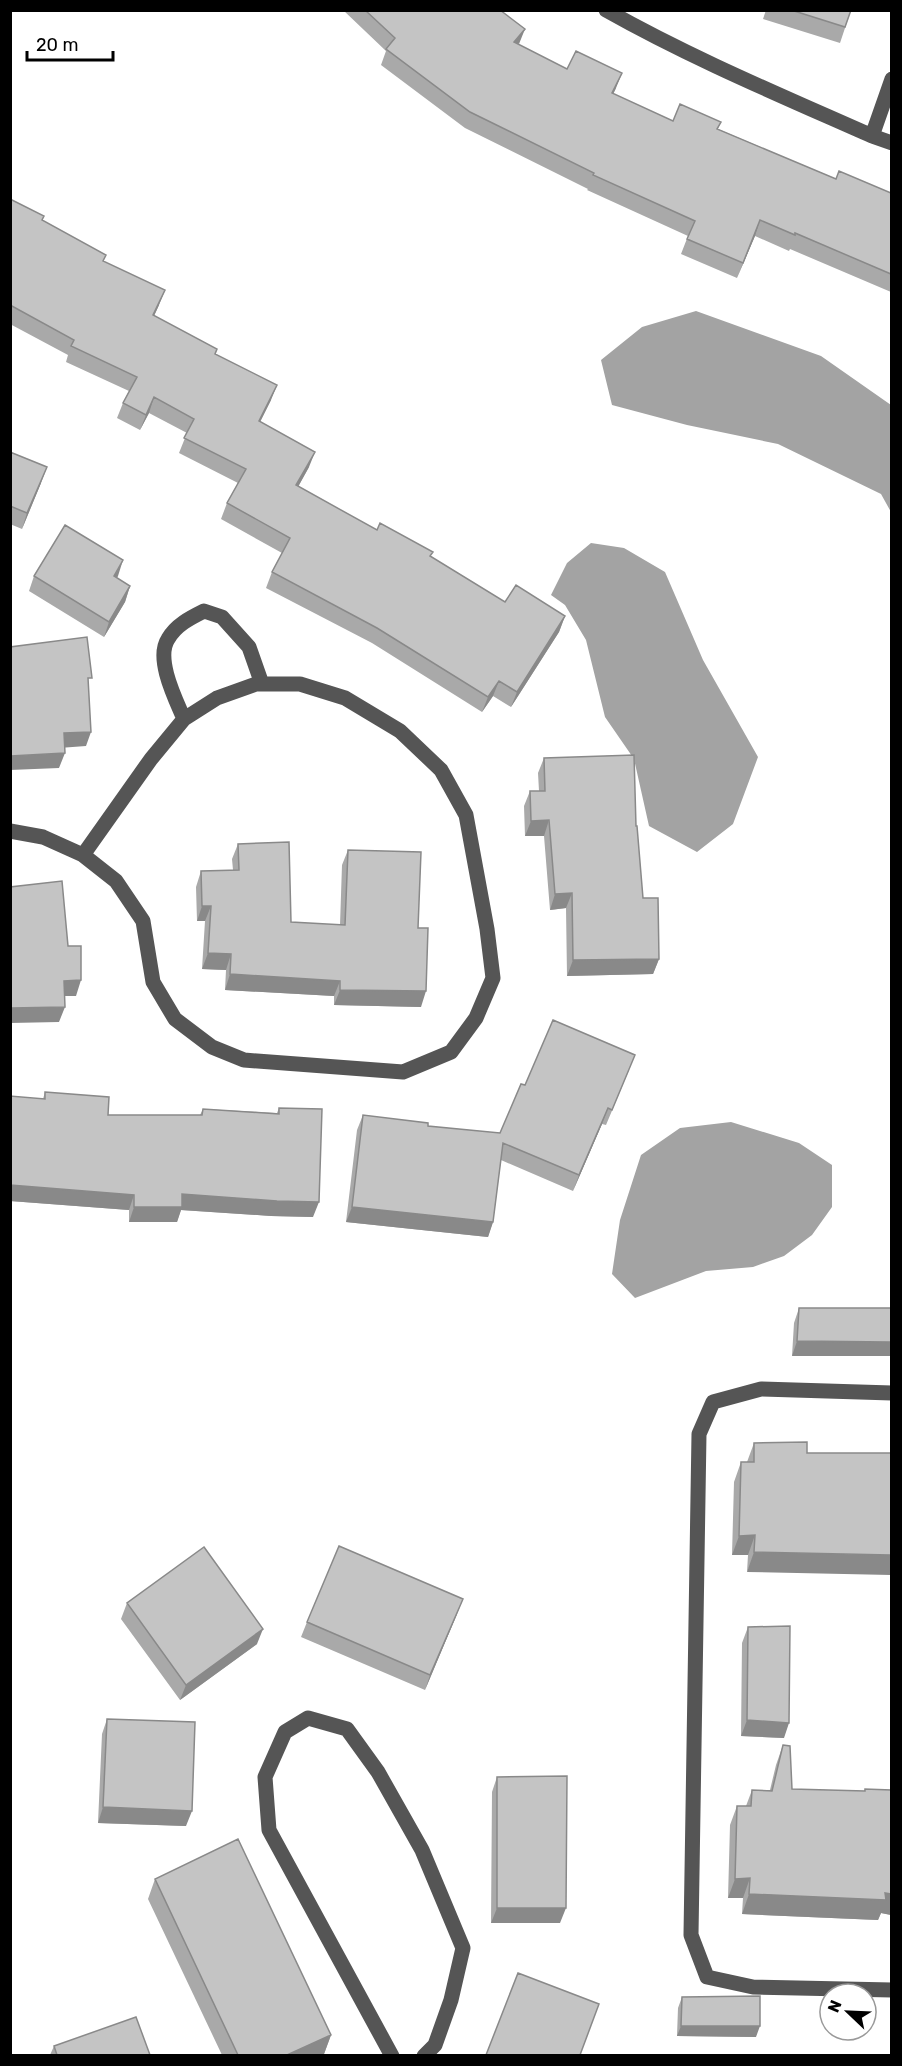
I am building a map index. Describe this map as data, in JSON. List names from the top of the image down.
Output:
{
  "scale_bar": "20 m",
  "north": "top left"
}
